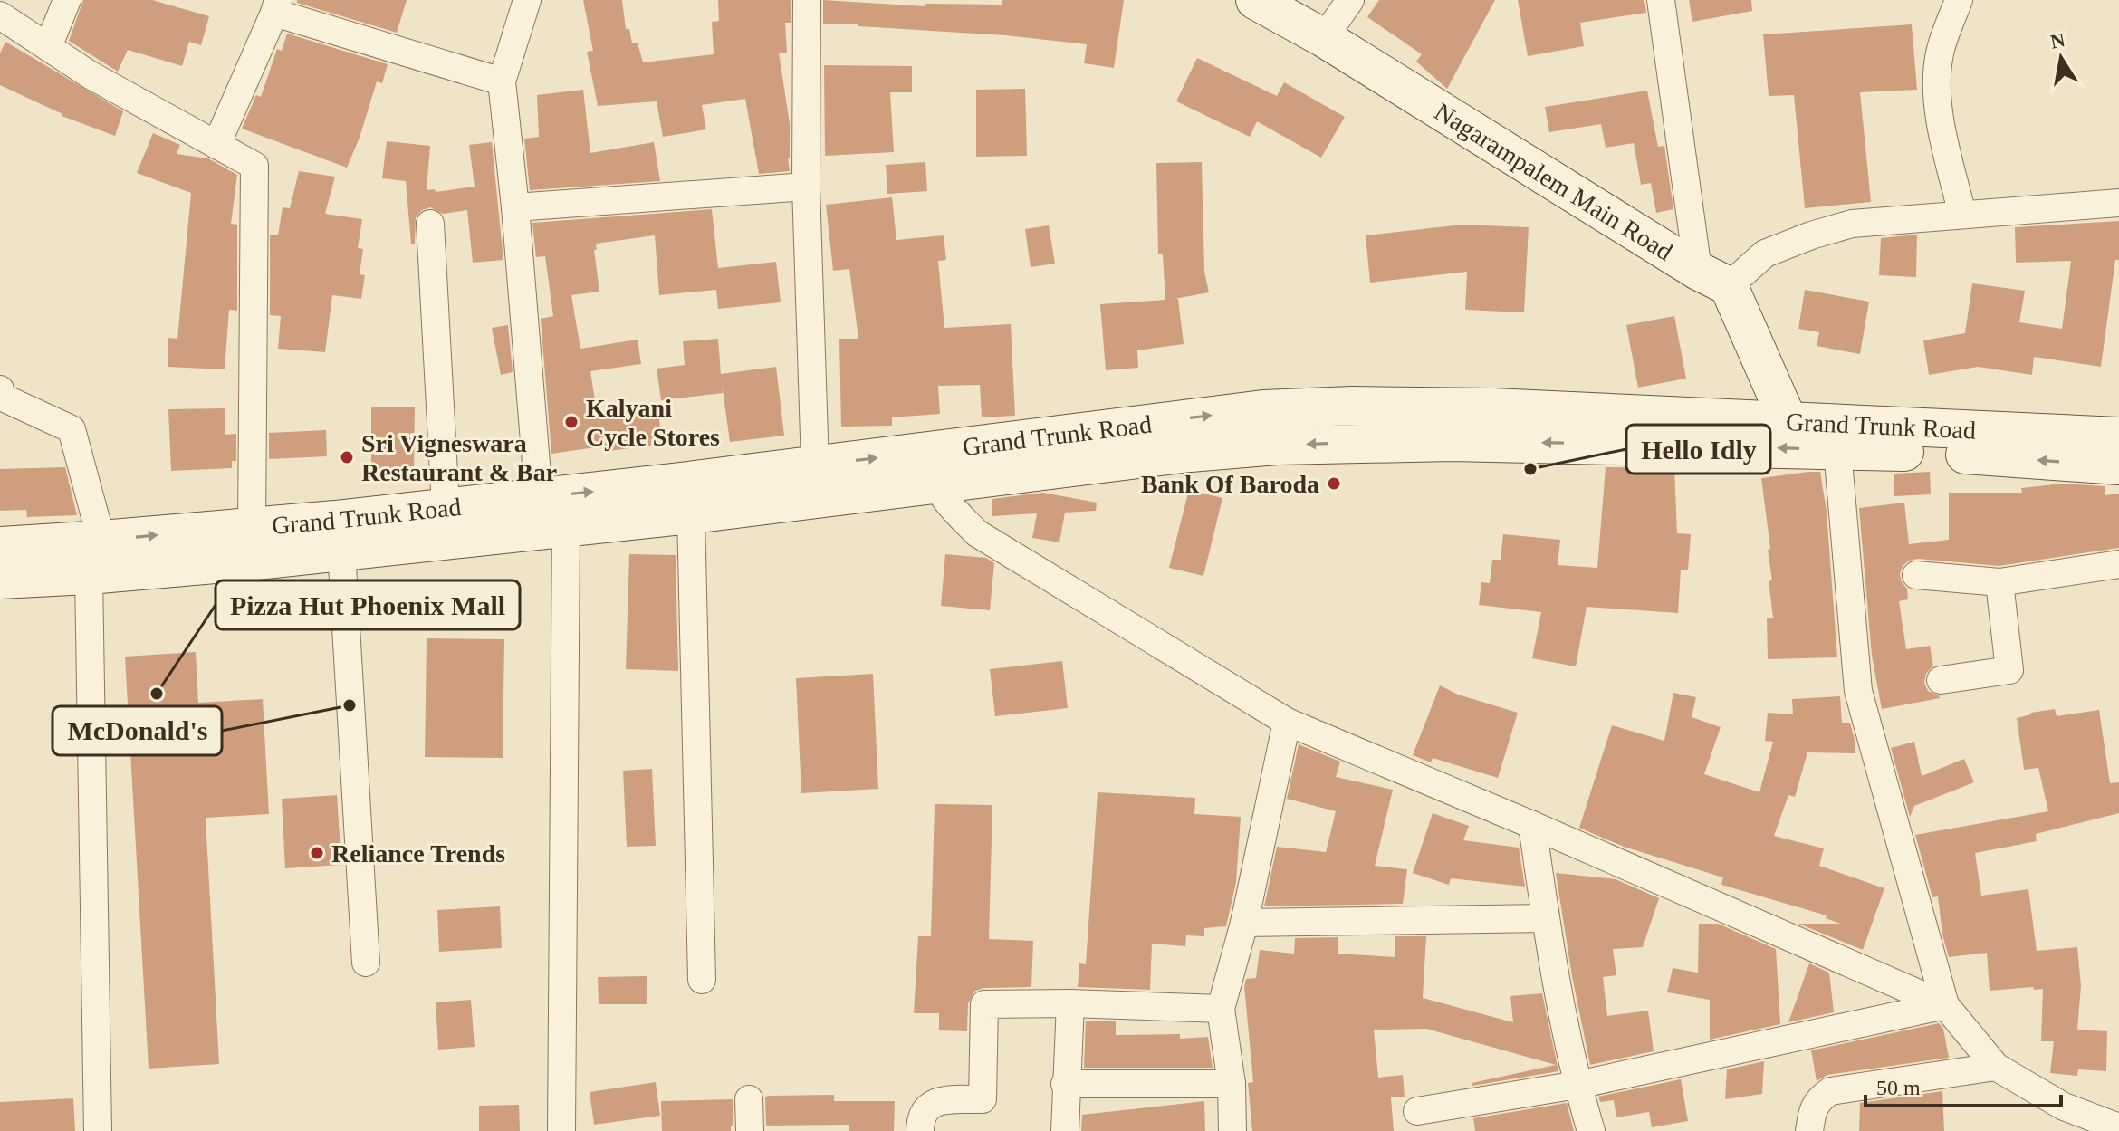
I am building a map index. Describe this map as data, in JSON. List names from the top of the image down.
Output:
{
  "streets": {
    "main road": ["Nagarampalem Main Road", "Grand Trunk Road"]
  },
  "places": [
    "Kalyani Cycle Stores",
    "Sri Vigneswara Restaurant & Bar",
    "Hello Idly",
    "Bank Of Baroda",
    "Pizza Hut Phoenix Mall",
    "McDonald's",
    "Reliance Trends"
  ],
  "scale_bar": "50 m",
  "north": "top"
}
